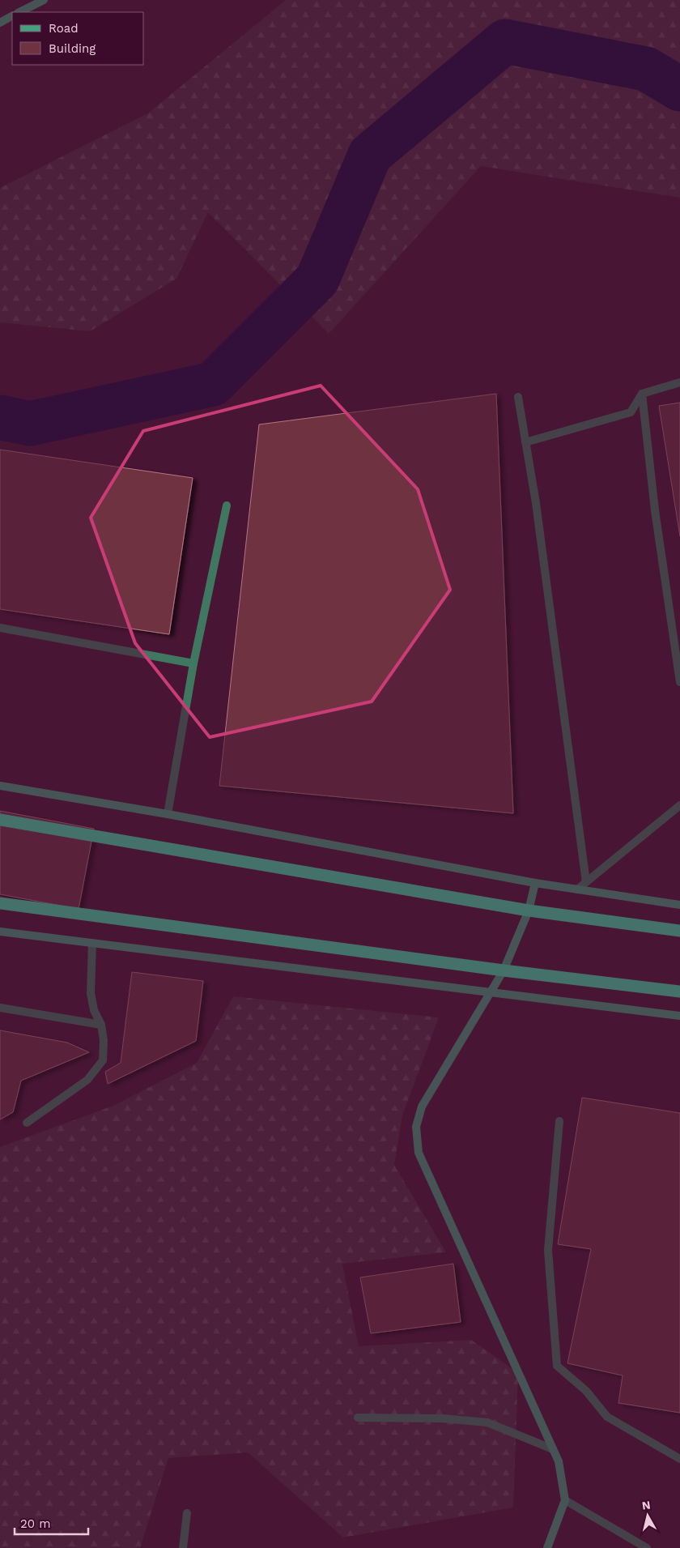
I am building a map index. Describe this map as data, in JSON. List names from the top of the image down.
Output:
{
  "legend": ["Road", "Building"],
  "scale_bar": "20 m",
  "north": "top"
}
